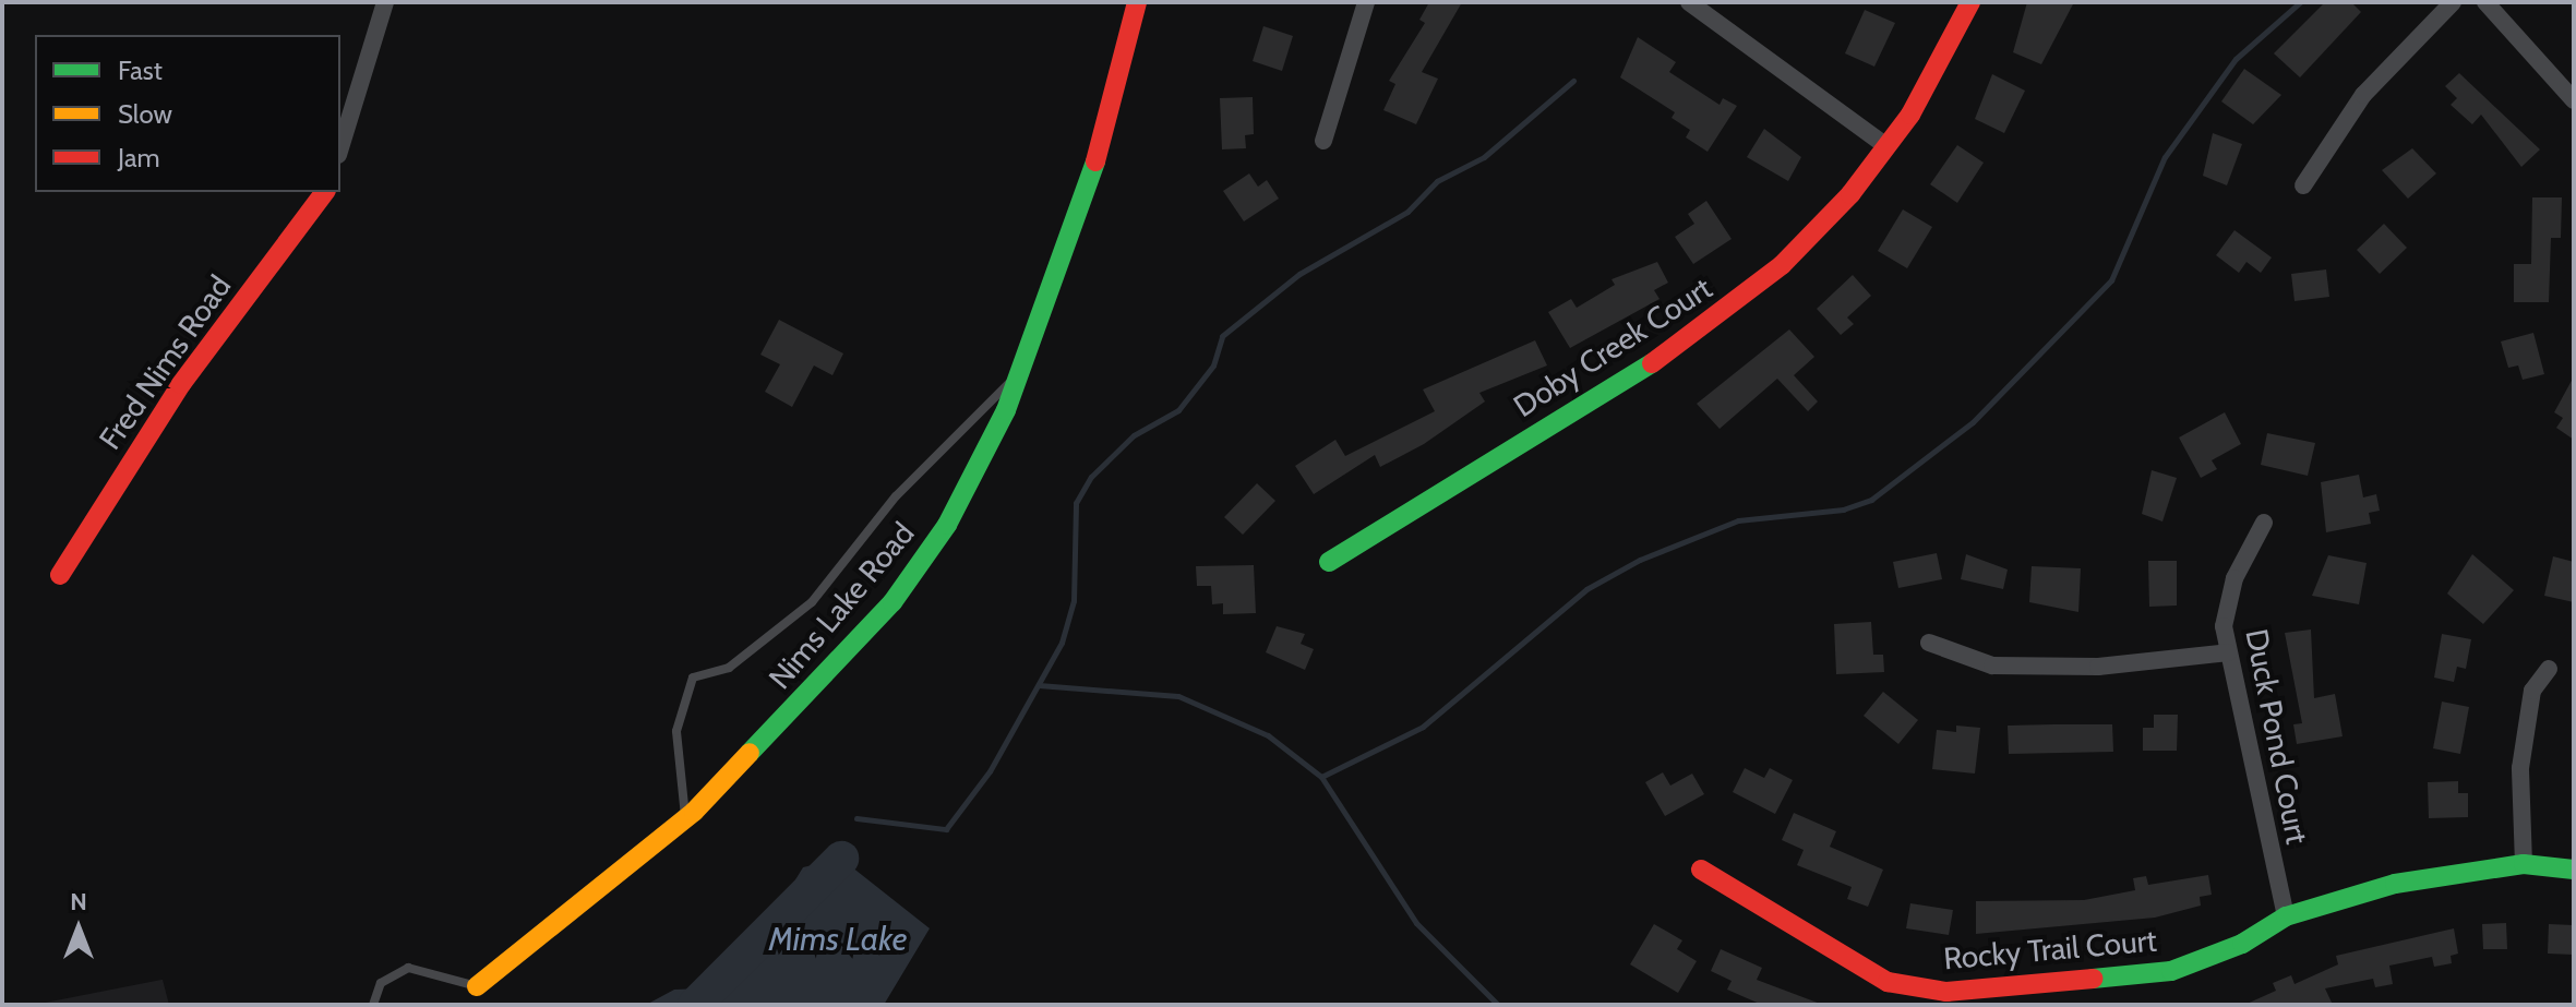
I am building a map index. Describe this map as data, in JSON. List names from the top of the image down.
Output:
{
  "streets": {
    "street": [
      "Doby Creek Court",
      "Fred Nims Road",
      "Nims Lake Road",
      "Duck Pond Court",
      "Rocky Trail Court"
    ]
  },
  "crossings": [
    ["Duck Pond Court", "Rocky Trail Court"]
  ],
  "water": ["Mims Lake"],
  "legend": ["Fast", "Slow", "Jam"],
  "north": "top"
}
